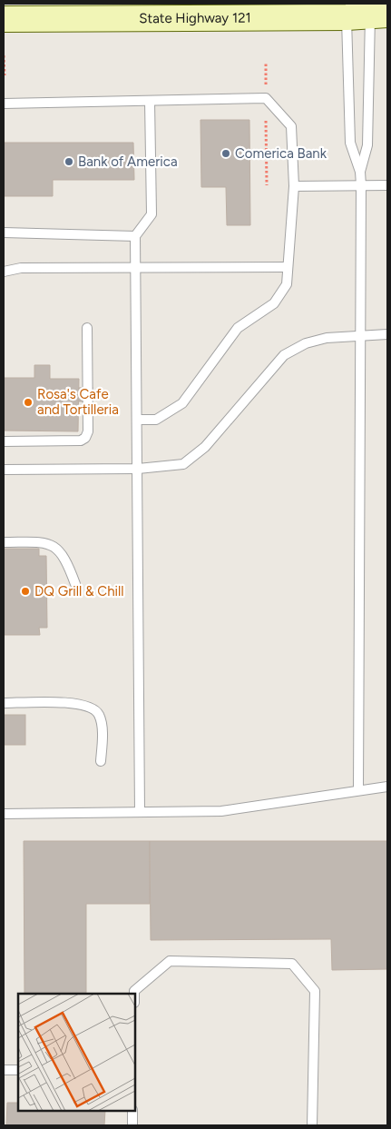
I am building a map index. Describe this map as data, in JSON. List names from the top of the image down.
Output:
{
  "streets": {
    "main road": ["State Highway 121"]
  },
  "places": [
    "Comerica Bank",
    "Bank of America",
    "Rosa's Cafe and Tortilleria",
    "DQ Grill & Chill"
  ]
}
